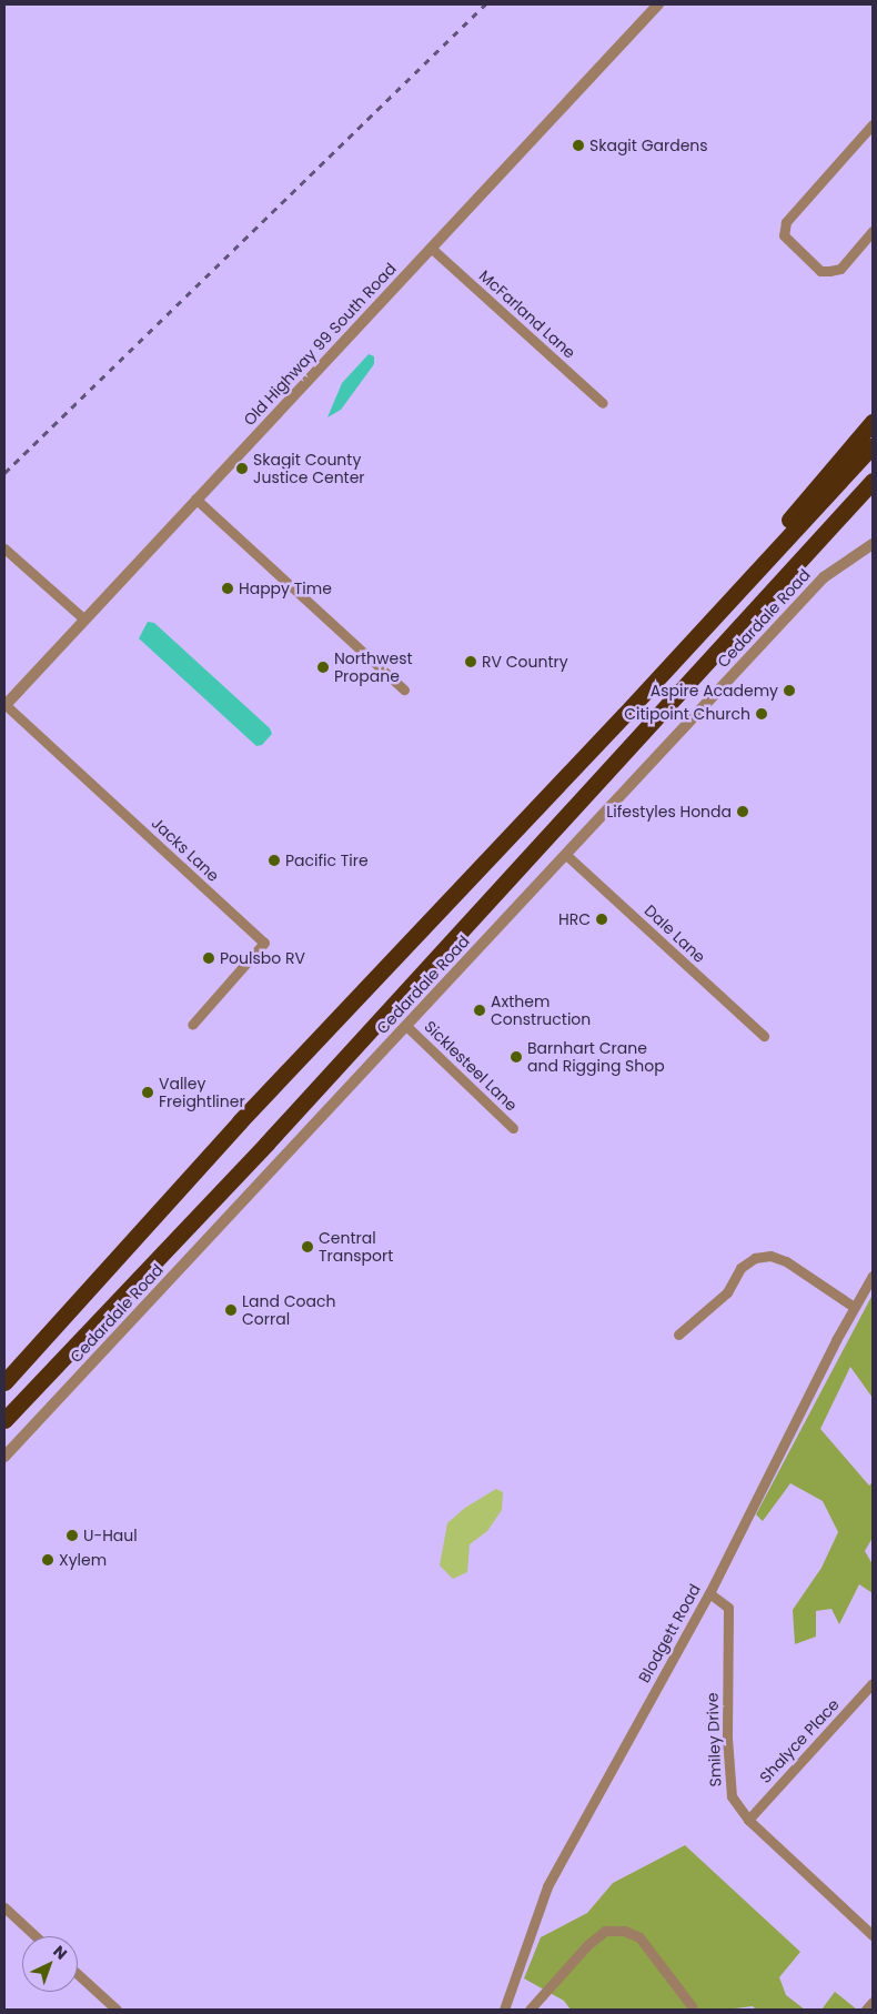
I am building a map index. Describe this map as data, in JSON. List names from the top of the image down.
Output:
{
  "streets": {
    "street": [
      "McFarland Lane",
      "Old Highway 99 South Road",
      "Cedardale Road",
      "Jacks Lane",
      "Dale Lane",
      "Sicklesteel Lane",
      "Blodgett Road",
      "Smiley Drive",
      "Shalyce Place"
    ]
  },
  "crossings": [
    ["McFarland Lane", "Old Highway 99 South Road"],
    ["Old Highway 99 South Road", "Jacks Lane"],
    ["Cedardale Road", "Dale Lane"],
    ["Cedardale Road", "Sicklesteel Lane"],
    ["Blodgett Road", "Smiley Drive"],
    ["Smiley Drive", "Shalyce Place"]
  ],
  "places": [
    "Skagit Gardens",
    "Skagit County Justice Center",
    "Happy Time",
    "RV Country",
    "Northwest Propane",
    "Aspire Academy",
    "Citipoint Church",
    "Lifestyles Honda",
    "Pacific Tire",
    "HRC",
    "Poulsbo RV",
    "Axthem Construction",
    "Barnhart Crane and Rigging Shop",
    "Valley Freightliner",
    "Central Transport",
    "Land Coach Corral",
    "U-Haul",
    "Xylem"
  ],
  "north": "top right"
}
